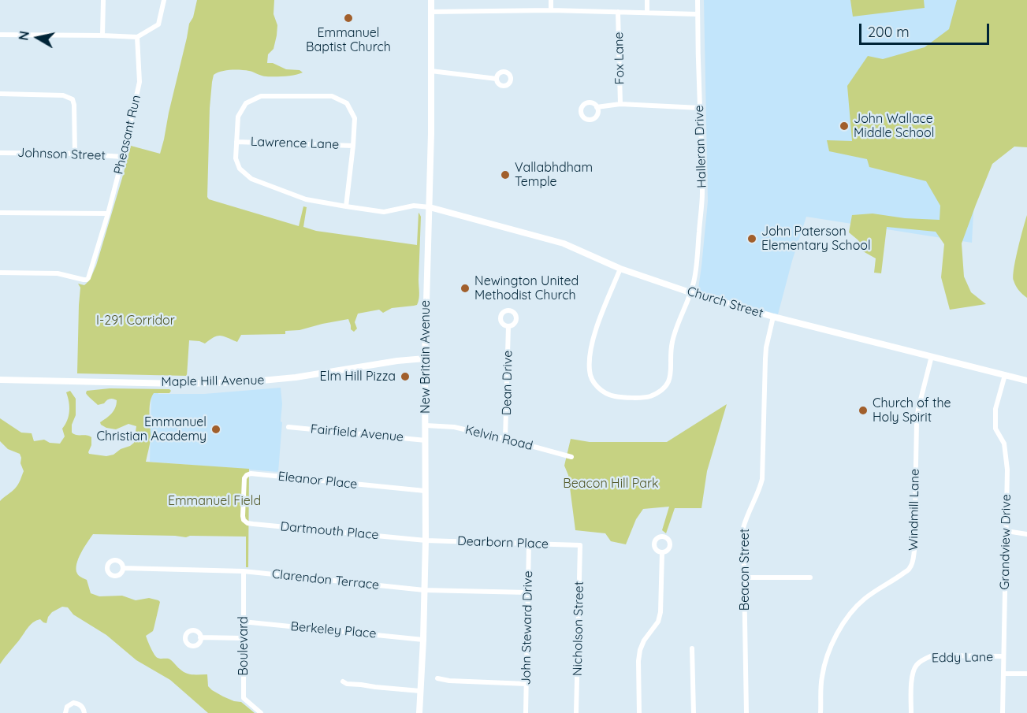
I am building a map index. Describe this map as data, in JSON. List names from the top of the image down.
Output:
{
  "streets": {
    "main road": ["Church Street", "New Britain Avenue", "Maple Hill Avenue"],
    "street": [
      "Fox Lane",
      "Pheasant Run",
      "Lawrence Lane",
      "Halleran Drive",
      "Johnson Street",
      "Dean Drive",
      "Fairfield Avenue",
      "Kelvin Road",
      "Eleanor Place",
      "Windmill Lane",
      "Dartmouth Place",
      "Grandview Drive",
      "Dearborn Place",
      "Beacon Street",
      "Clarendon Terrace",
      "John Steward Drive",
      "Nicholson Street",
      "Berkeley Place",
      "Boulevard",
      "Eddy Lane"
    ]
  },
  "crossings": [
    ["Pheasant Run", "Johnson Street"],
    ["Halleran Drive", "Church Street"],
    ["Church Street", "New Britain Avenue"],
    ["Church Street", "Windmill Lane"],
    ["Church Street", "Grandview Drive"],
    ["Church Street", "Beacon Street"],
    ["New Britain Avenue", "Maple Hill Avenue"],
    ["New Britain Avenue", "Fairfield Avenue"],
    ["New Britain Avenue", "Kelvin Road"],
    ["New Britain Avenue", "Eleanor Place"],
    ["New Britain Avenue", "Dartmouth Place"],
    ["New Britain Avenue", "Dearborn Place"],
    ["New Britain Avenue", "Clarendon Terrace"],
    ["New Britain Avenue", "Berkeley Place"],
    ["Dean Drive", "Kelvin Road"],
    ["Eleanor Place", "Dartmouth Place"],
    ["Dartmouth Place", "Dearborn Place"],
    ["Grandview Drive", "Eddy Lane"],
    ["Dearborn Place", "John Steward Drive"],
    ["Dearborn Place", "Nicholson Street"],
    ["Clarendon Terrace", "John Steward Drive"],
    ["Clarendon Terrace", "Boulevard"],
    ["Berkeley Place", "Boulevard"]
  ],
  "parks": ["I-291 Corridor", "Beacon Hill Park", "Emmanuel Field"],
  "places": [
    "Emmanuel Baptist Church",
    "John Wallace Middle School",
    "Vallabhdham Temple",
    "John Paterson Elementary School",
    "Newington United Methodist Church",
    "Elm Hill Pizza",
    "Church of the Holy Spirit",
    "Emmanuel Christian Academy"
  ],
  "scale_bar": "200 m",
  "north": "left"
}
